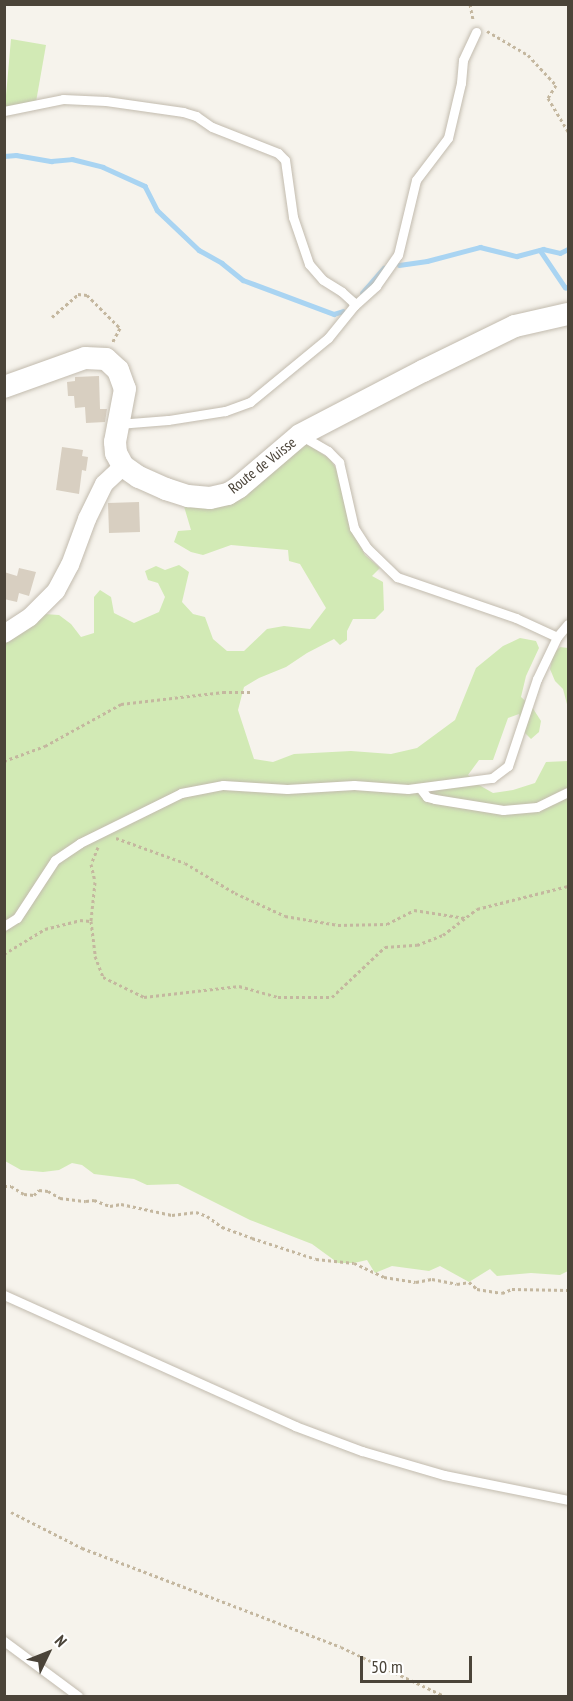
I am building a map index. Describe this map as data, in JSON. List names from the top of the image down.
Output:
{
  "streets": {
    "street": ["Route de Vuisse"]
  },
  "scale_bar": "50 m",
  "north": "top right"
}
